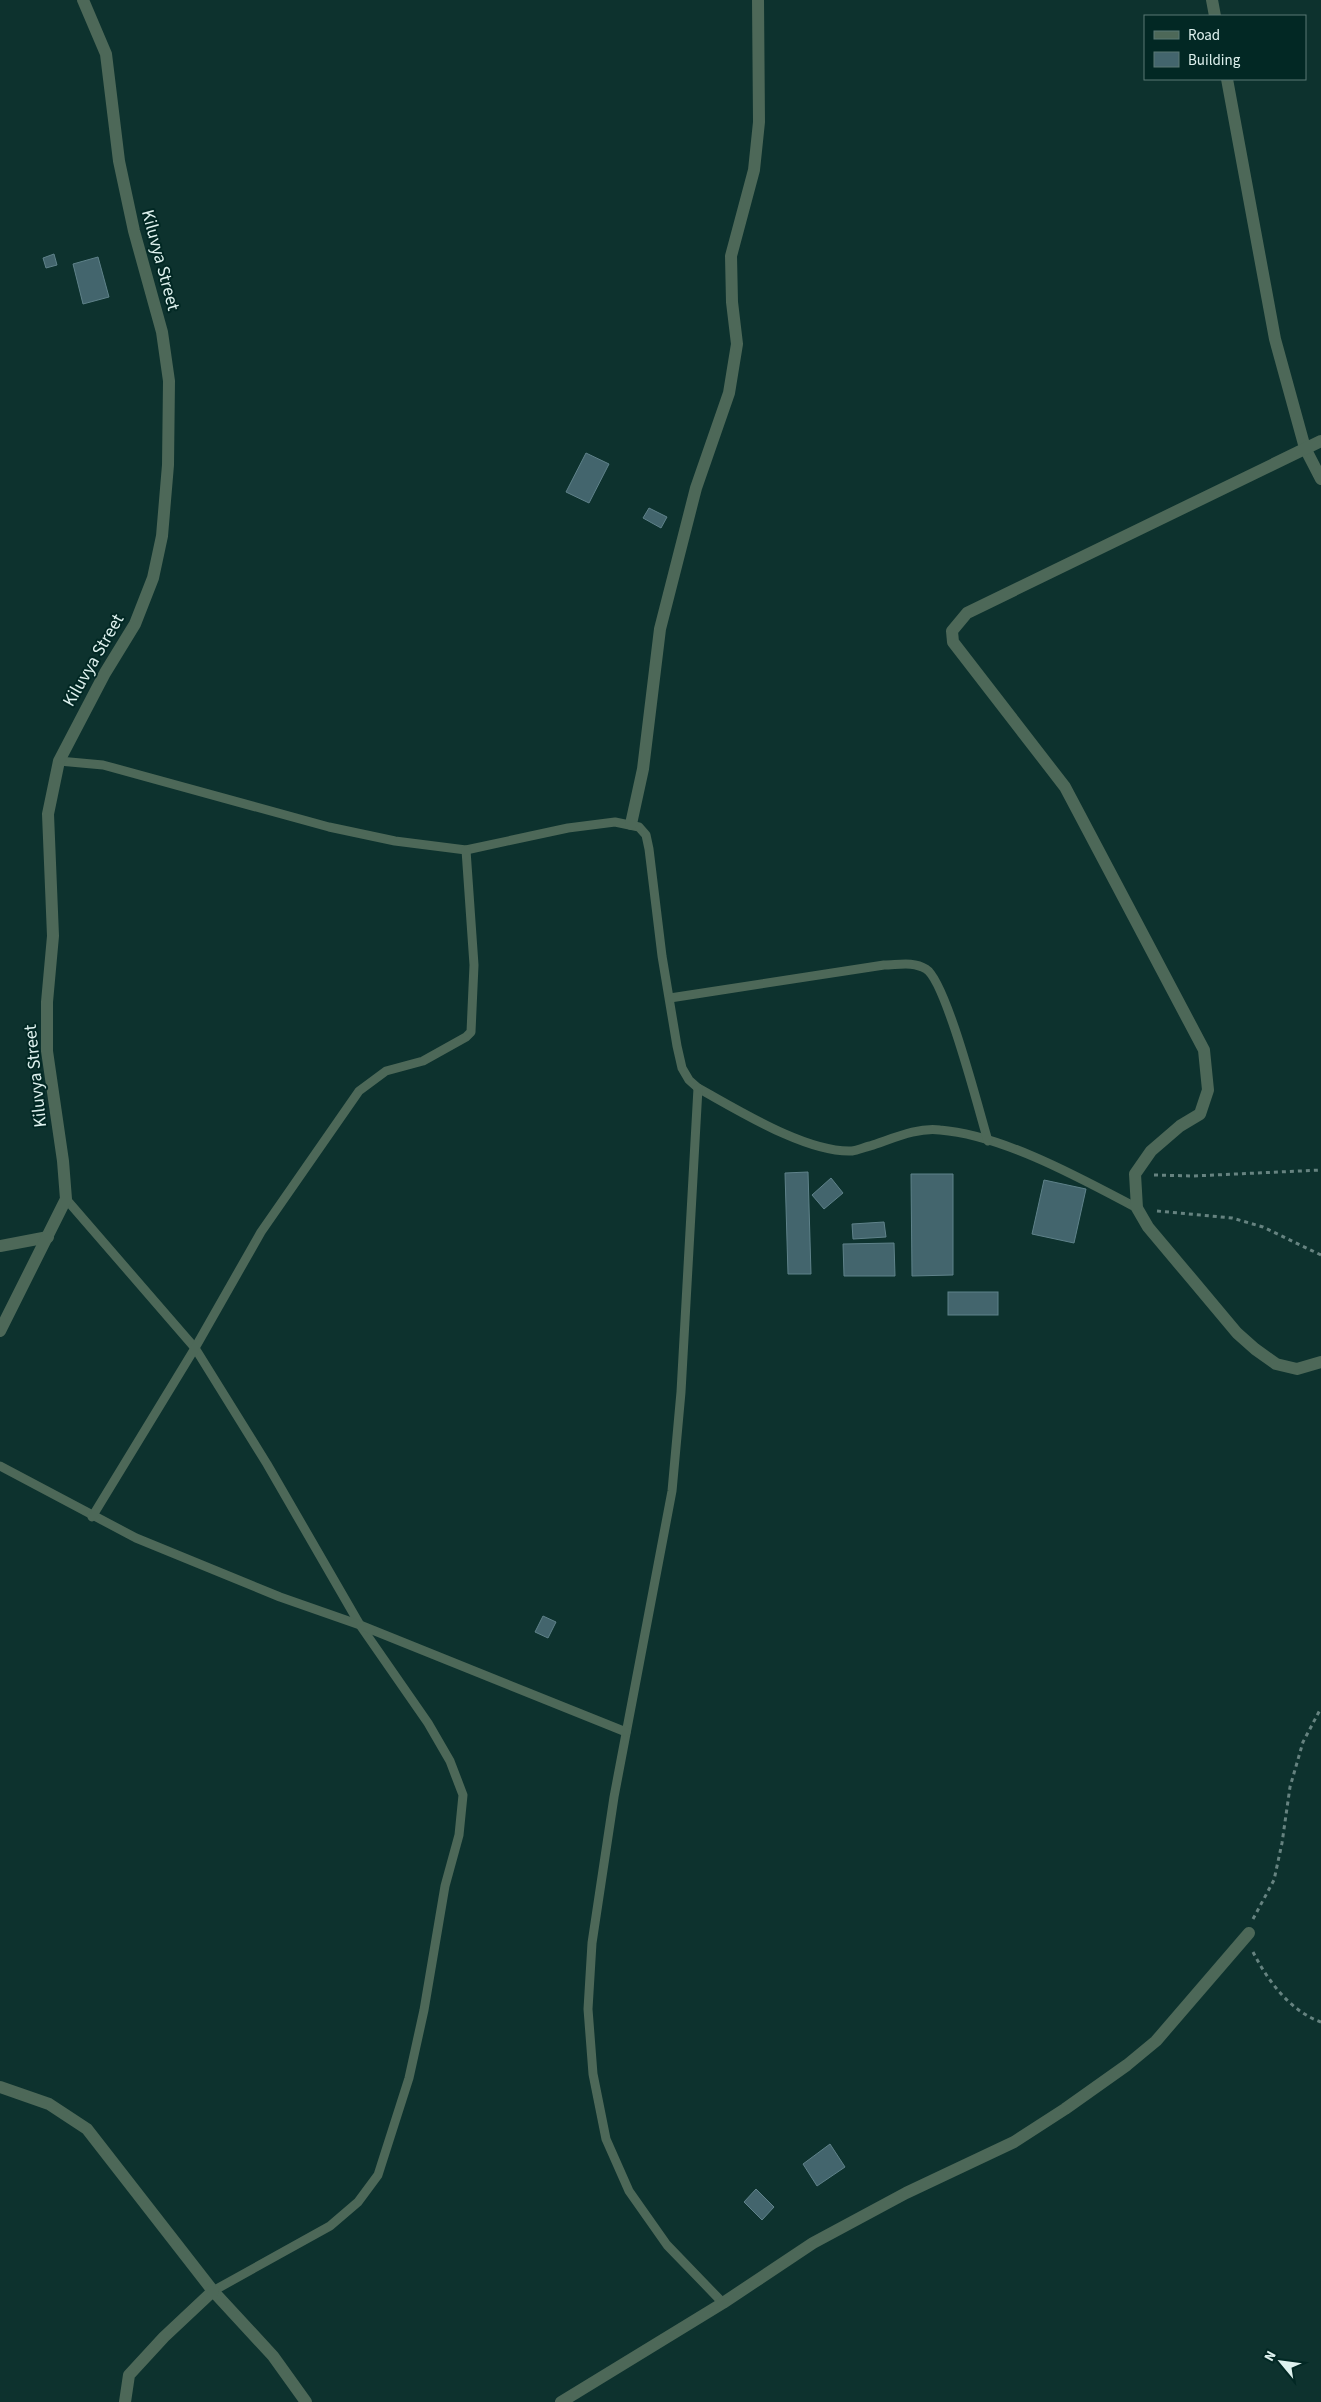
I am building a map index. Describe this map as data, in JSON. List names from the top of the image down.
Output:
{
  "streets": {
    "street": ["Kiluvya Street"]
  },
  "legend": ["Road", "Building"],
  "north": "top left"
}
